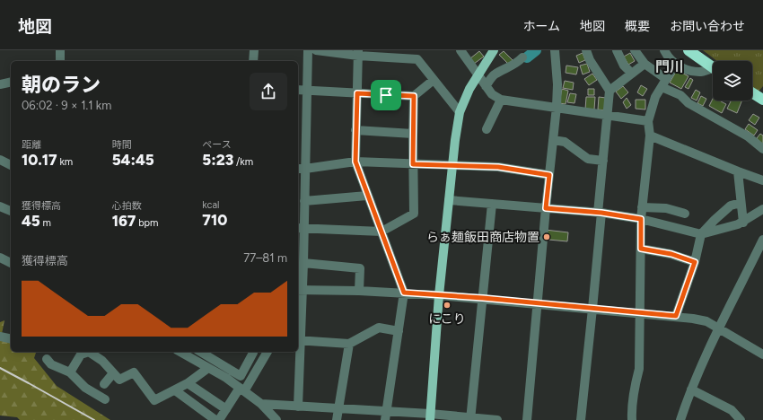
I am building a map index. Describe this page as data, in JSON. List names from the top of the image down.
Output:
{
  "districts": ["門川"],
  "places": ["らぁ麺飯田商店物置", "にこり"],
  "page": {
    "header": "地図",
    "nav": [
      "ホーム",
      "地図",
      "概要",
      "お問い合わせ"
    ],
    "heading": ["朝のラン", "06:02 · 9 × 1.1 km"],
    "stats": [
      ["距離", "10.17 km"],
      ["時間", "54:45"],
      ["ペース", "5:23 /km"],
      ["獲得標高", "45 m"],
      ["心拍数", "167 bpm"],
      ["kcal", "710"]
    ],
    "chart": ["獲得標高", "77–81 m"]
  }
}
